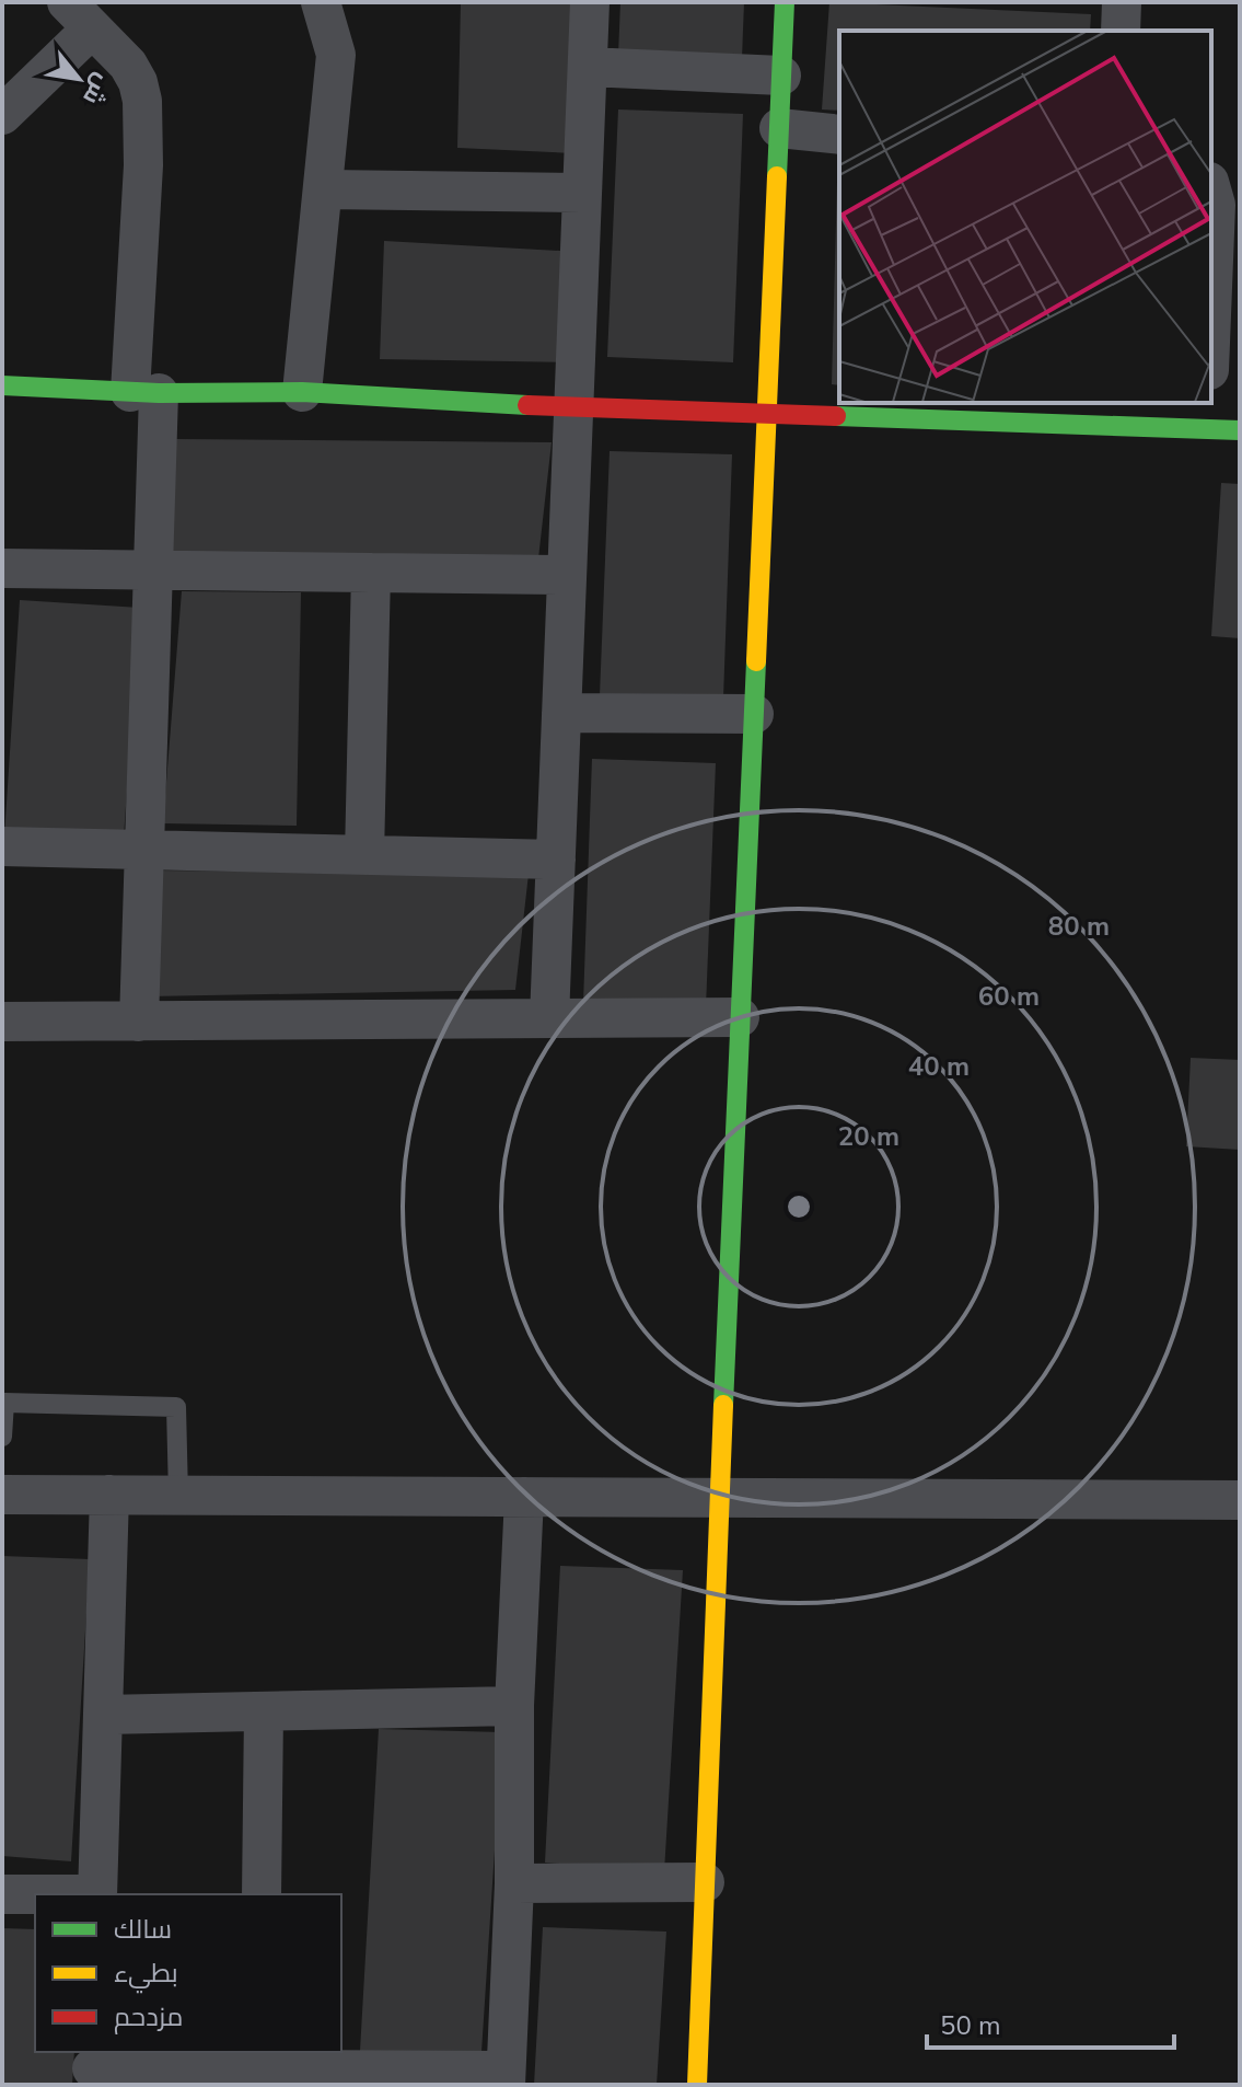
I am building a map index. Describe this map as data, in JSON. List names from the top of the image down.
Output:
{
  "legend": ["سالك", "بطيء", "مزدحم"],
  "scale_bar": "50 m",
  "north": "bottom right",
  "rings": [
    "80 m",
    "60 m",
    "40 m",
    "20 m"
  ]
}
